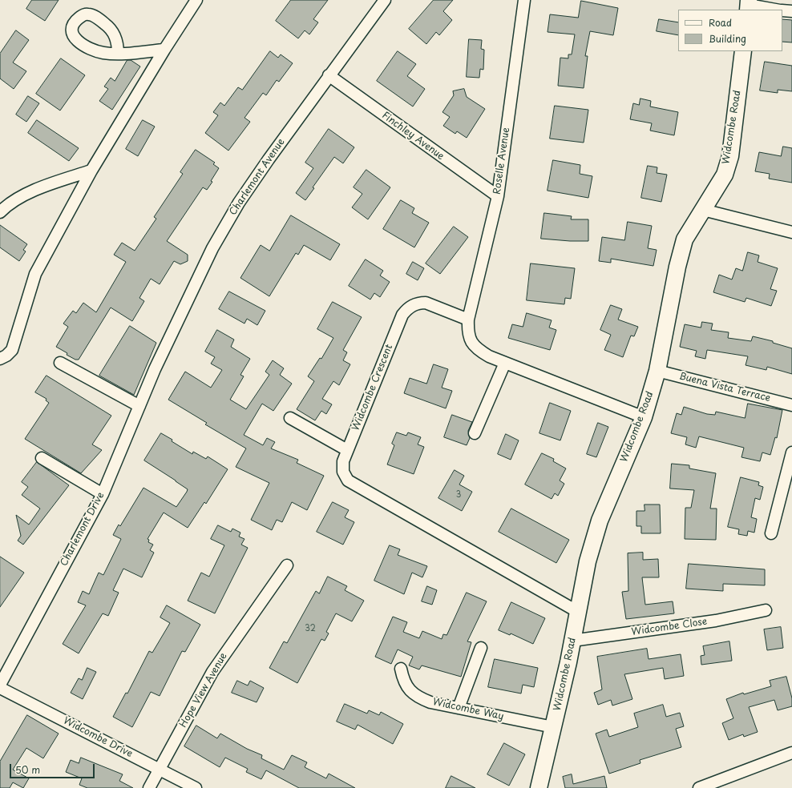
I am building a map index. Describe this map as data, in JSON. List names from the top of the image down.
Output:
{
  "streets": {
    "street": [
      "Widcombe Road",
      "Finchley Avenue",
      "Roselle Avenue",
      "Charlemont Avenue",
      "Widcombe Crescent",
      "Buena Vista Terrace",
      "Charlemont Drive",
      "Widcombe Close",
      "Hope View Avenue",
      "Widcombe Way",
      "Widcombe Drive"
    ]
  },
  "crossings": [
    ["Widcombe Road", "Widcombe Crescent"],
    ["Widcombe Road", "Buena Vista Terrace"],
    ["Widcombe Road", "Widcombe Close"],
    ["Widcombe Road", "Widcombe Way"],
    ["Finchley Avenue", "Roselle Avenue"],
    ["Finchley Avenue", "Charlemont Avenue"],
    ["Roselle Avenue", "Widcombe Crescent"],
    ["Charlemont Avenue", "Charlemont Drive"],
    ["Hope View Avenue", "Widcombe Drive"]
  ],
  "house_numbers": ["3", "32"],
  "legend": ["Road", "Building"],
  "scale_bar": "50 m"
}
